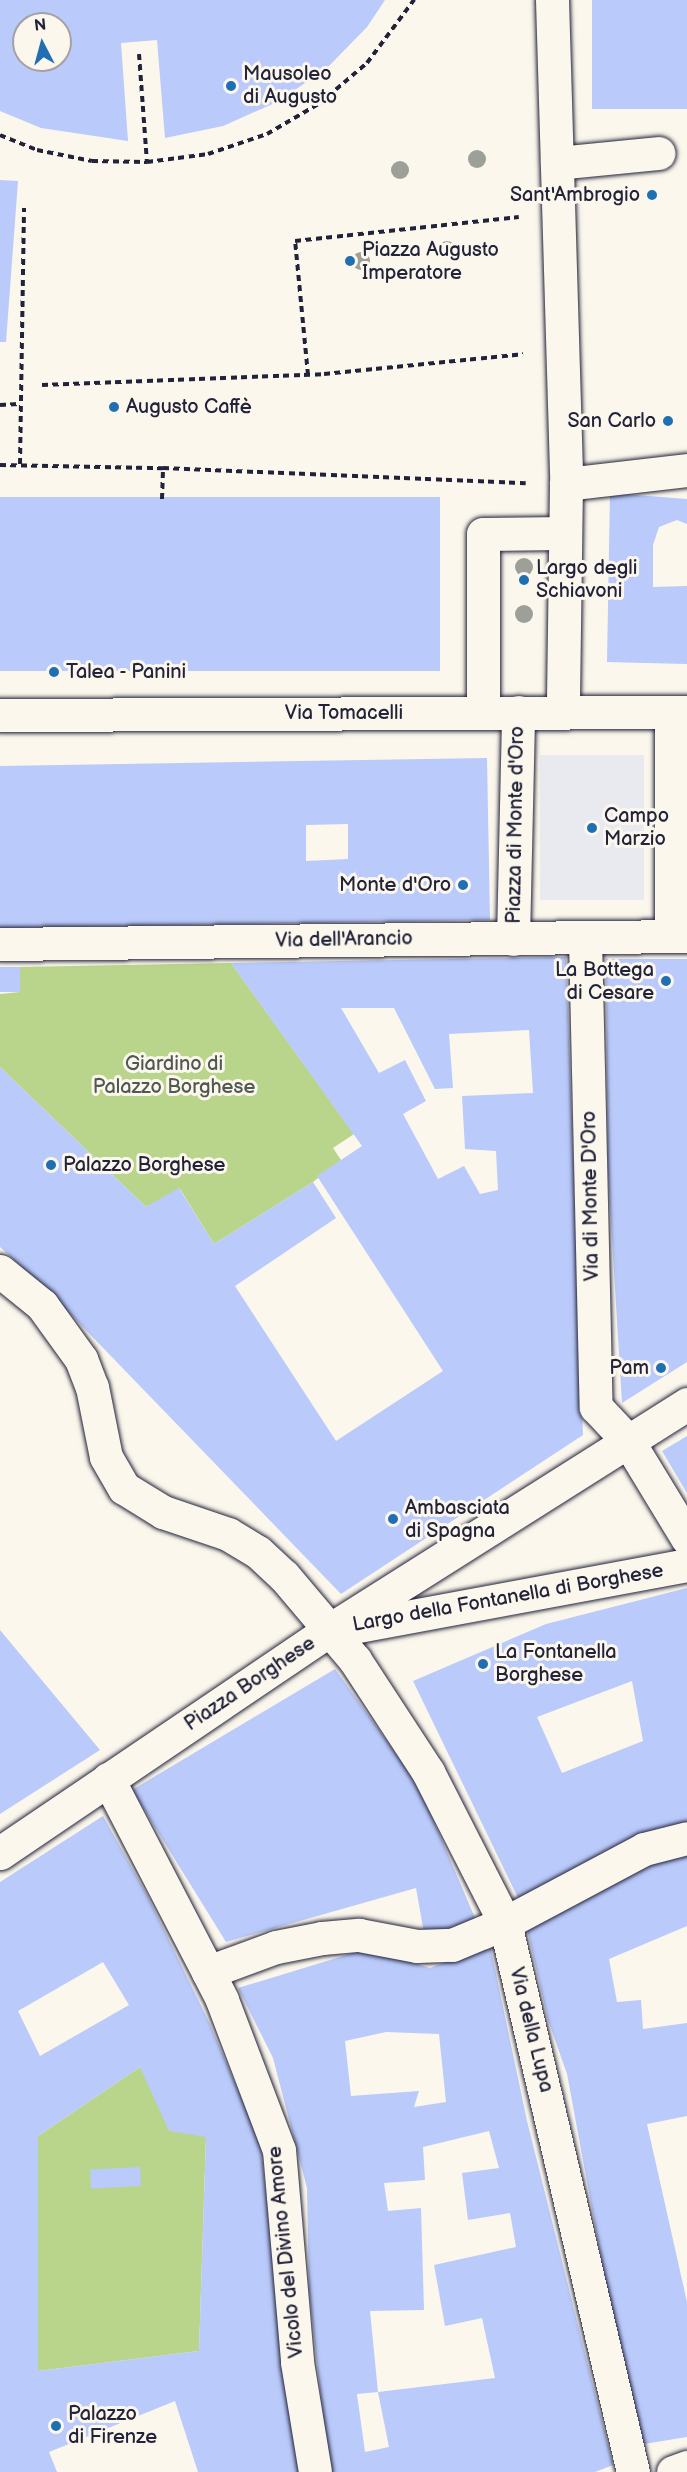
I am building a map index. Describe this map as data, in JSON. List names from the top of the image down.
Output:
{
  "streets": {
    "street": [
      "Via Tomacelli",
      "Piazza di Monte d'Oro",
      "Via dell'Arancio",
      "Via di Monte D'Oro",
      "Largo della Fontanella di Borghese",
      "Piazza Borghese",
      "Via della Lupa",
      "Vicolo del Divino Amore"
    ]
  },
  "crossings": [
    ["Via Tomacelli", "Piazza di Monte d'Oro"],
    ["Piazza di Monte d'Oro", "Via dell'Arancio"],
    ["Via dell'Arancio", "Via di Monte D'Oro"],
    ["Largo della Fontanella di Borghese", "Piazza Borghese"],
    ["Largo della Fontanella di Borghese", "Via della Lupa"],
    ["Piazza Borghese", "Via della Lupa"],
    ["Piazza Borghese", "Vicolo del Divino Amore"]
  ],
  "parks": ["Giardino di Palazzo Borghese"],
  "places": [
    "Mausoleo di Augusto",
    "Sant'Ambrogio",
    "Piazza Augusto Imperatore",
    "Augusto Caffè",
    "San Carlo",
    "Largo degli Schiavoni",
    "Talea - Panini",
    "Campo Marzio",
    "Monte d'Oro",
    "La Bottega di Cesare",
    "Palazzo Borghese",
    "Pam",
    "Ambasciata di Spagna",
    "La Fontanella Borghese",
    "Palazzo di Firenze"
  ],
  "north": "top"
}
